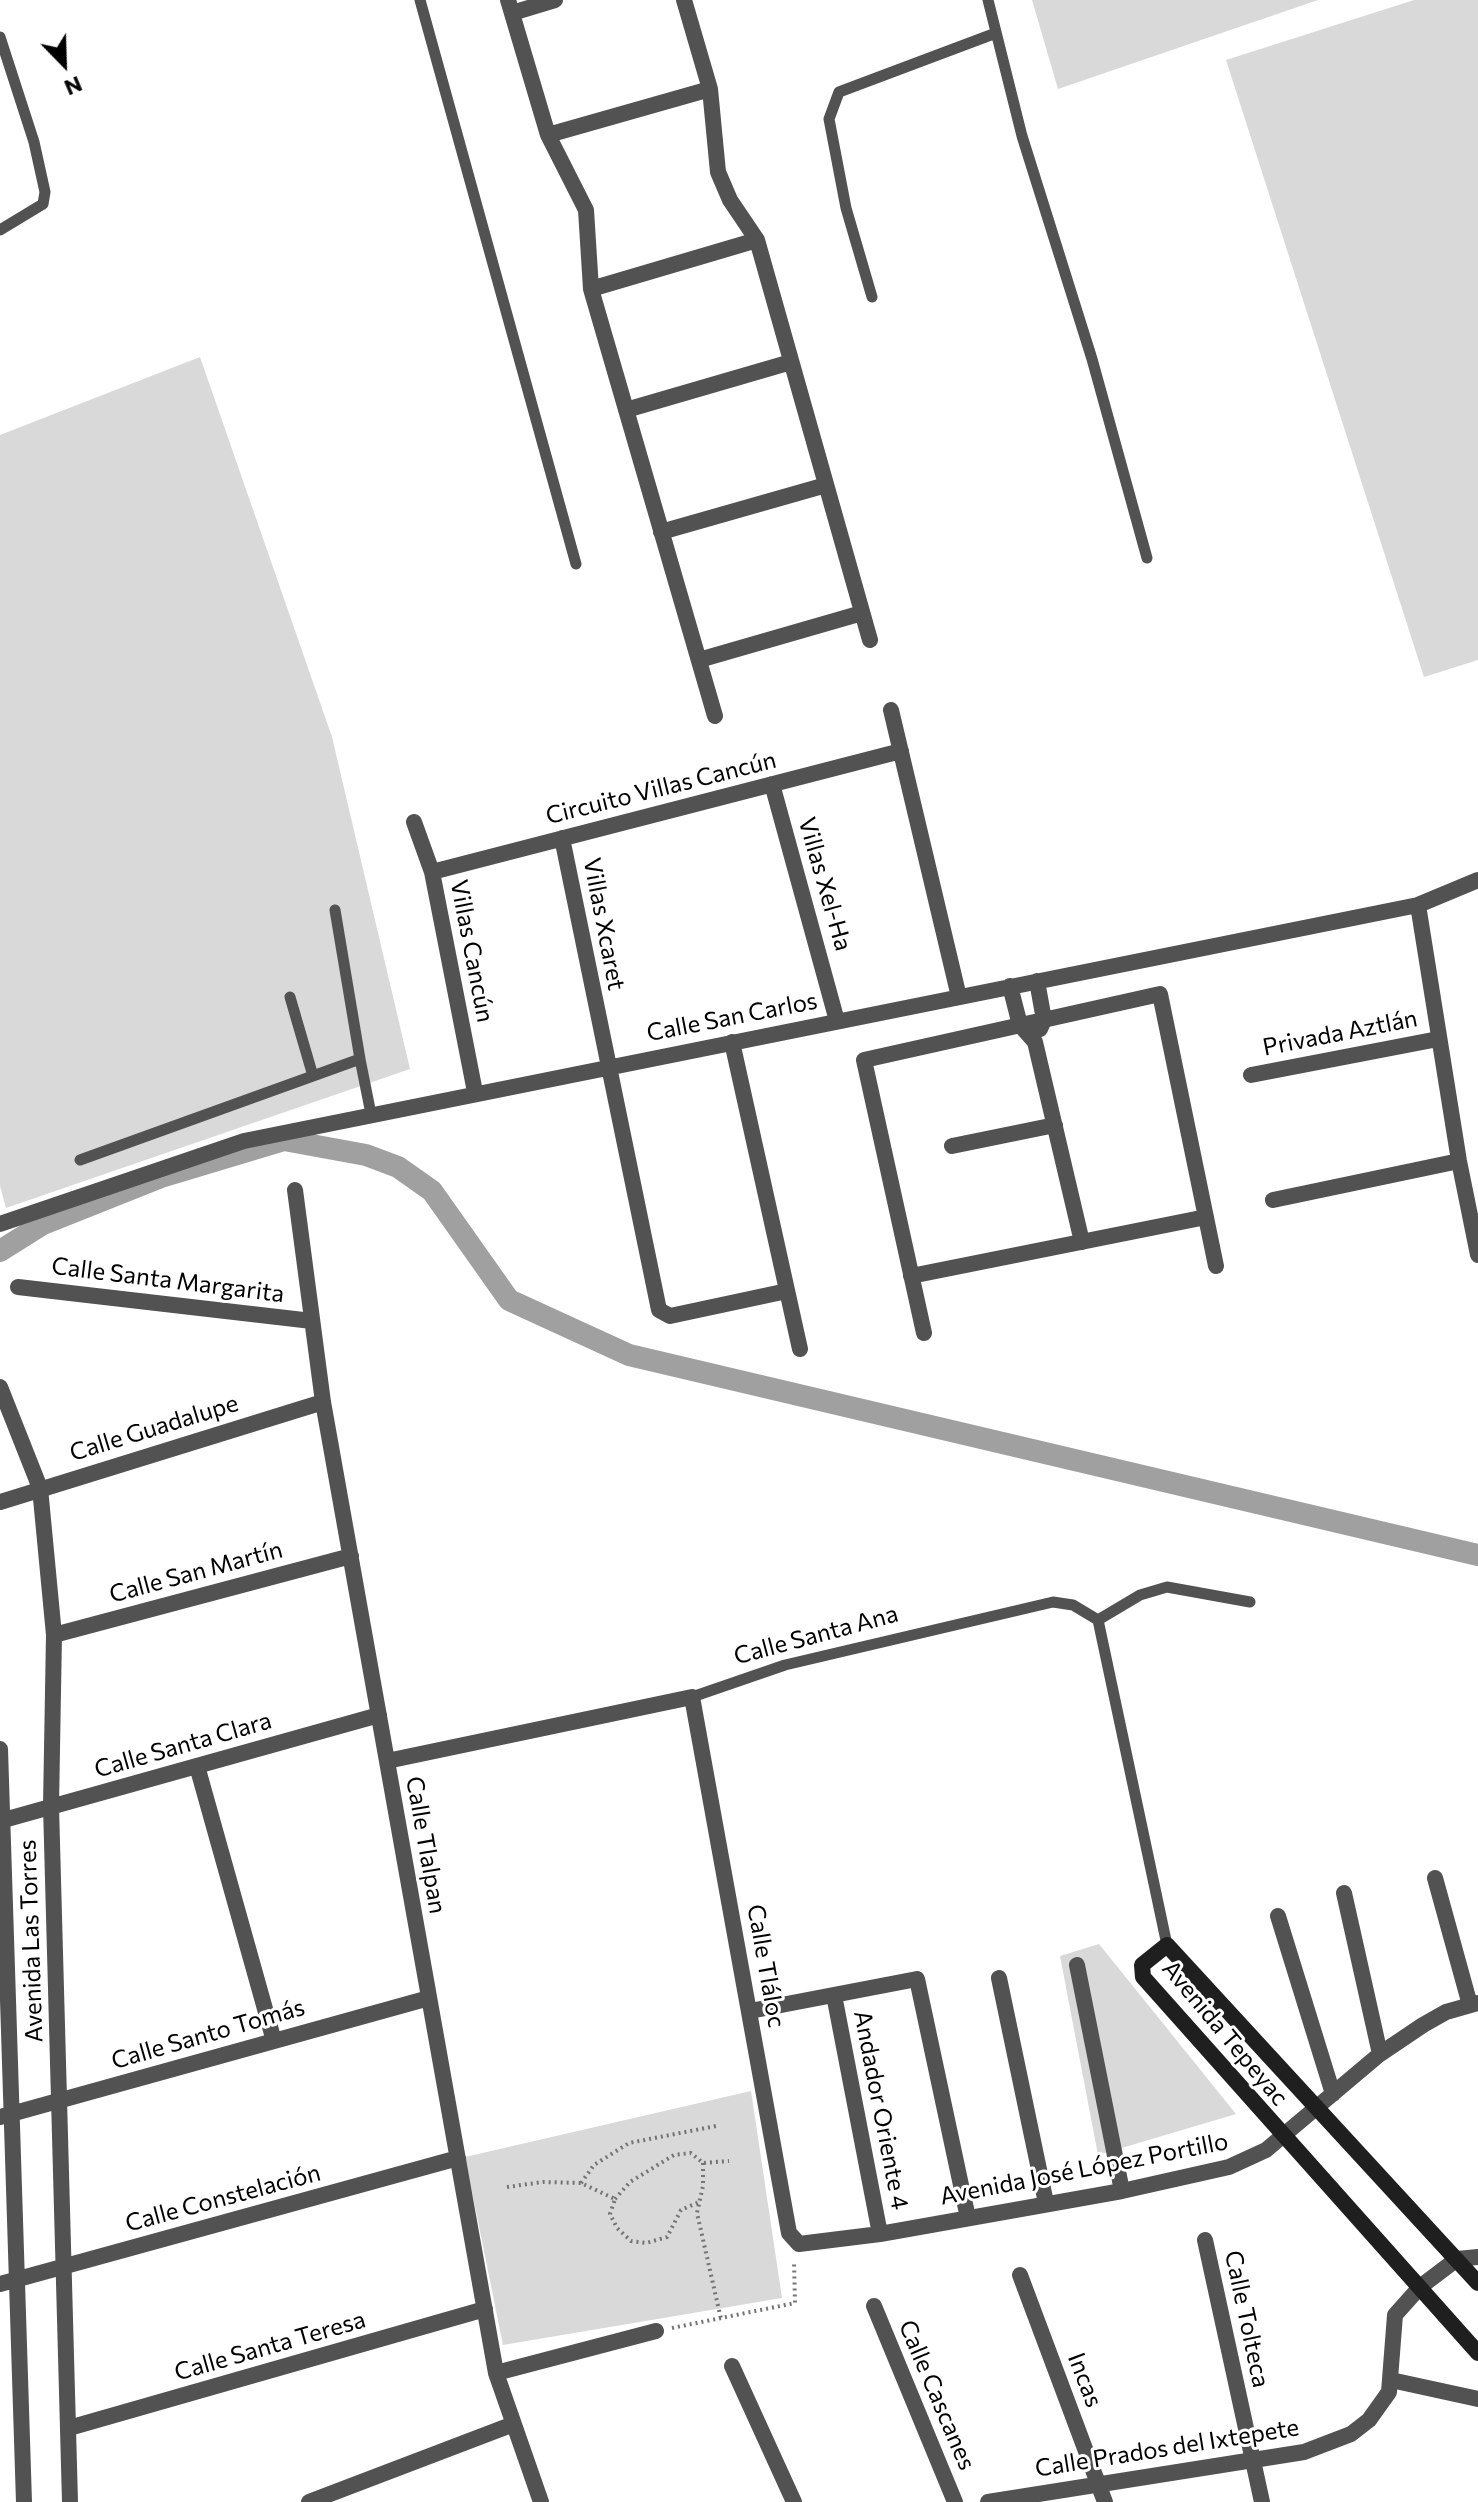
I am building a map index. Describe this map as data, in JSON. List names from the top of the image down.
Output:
{
  "streets": {
    "street": [
      "Circuito Villas Cancún",
      "Villas Xel-Ha",
      "Villas Xcaret",
      "Villas Cancún",
      "Calle San Carlos",
      "Privada Aztlán",
      "Calle Santa Margarita",
      "Calle Guadalupe",
      "Calle San Martín",
      "Calle Santa Ana",
      "Calle Santa Clara",
      "Calle Tlalpan",
      "Avenida Las Torres",
      "Calle Tláloc",
      "Avenida Tepeyac",
      "Calle Santo Tomás",
      "Andador Oriente 4",
      "Avenida José López Portillo",
      "Calle Constelación",
      "Calle Tolteca",
      "Calle Santa Teresa",
      "Incas",
      "Calle Cascanes",
      "Calle Prados del Ixtepete"
    ]
  },
  "crossings": [
    ["Circuito Villas Cancún", "Villas Xel-Ha"],
    ["Circuito Villas Cancún", "Villas Xcaret"],
    ["Circuito Villas Cancún", "Villas Cancún"],
    ["Villas Xel-Ha", "Calle San Carlos"],
    ["Villas Xcaret", "Calle San Carlos"],
    ["Villas Cancún", "Calle San Carlos"],
    ["Calle Santa Margarita", "Calle Tlalpan"],
    ["Calle Guadalupe", "Calle Tlalpan"],
    ["Calle Guadalupe", "Avenida Las Torres"],
    ["Calle San Martín", "Calle Tlalpan"],
    ["Calle San Martín", "Avenida Las Torres"],
    ["Calle Santa Ana", "Calle Tlalpan"],
    ["Calle Santa Ana", "Calle Tláloc"],
    ["Calle Santa Clara", "Calle Tlalpan"],
    ["Calle Santa Clara", "Avenida Las Torres"],
    ["Calle Tlalpan", "Calle Santo Tomás"],
    ["Calle Tlalpan", "Calle Constelación"],
    ["Calle Tlalpan", "Calle Santa Teresa"],
    ["Avenida Las Torres", "Calle Santo Tomás"],
    ["Avenida Las Torres", "Calle Constelación"],
    ["Avenida Las Torres", "Calle Santa Teresa"],
    ["Calle Tláloc", "Avenida José López Portillo"],
    ["Avenida Tepeyac", "Avenida José López Portillo"],
    ["Andador Oriente 4", "Avenida José López Portillo"],
    ["Calle Tolteca", "Calle Prados del Ixtepete"],
    ["Incas", "Calle Prados del Ixtepete"]
  ],
  "north": "bottom right"
}
